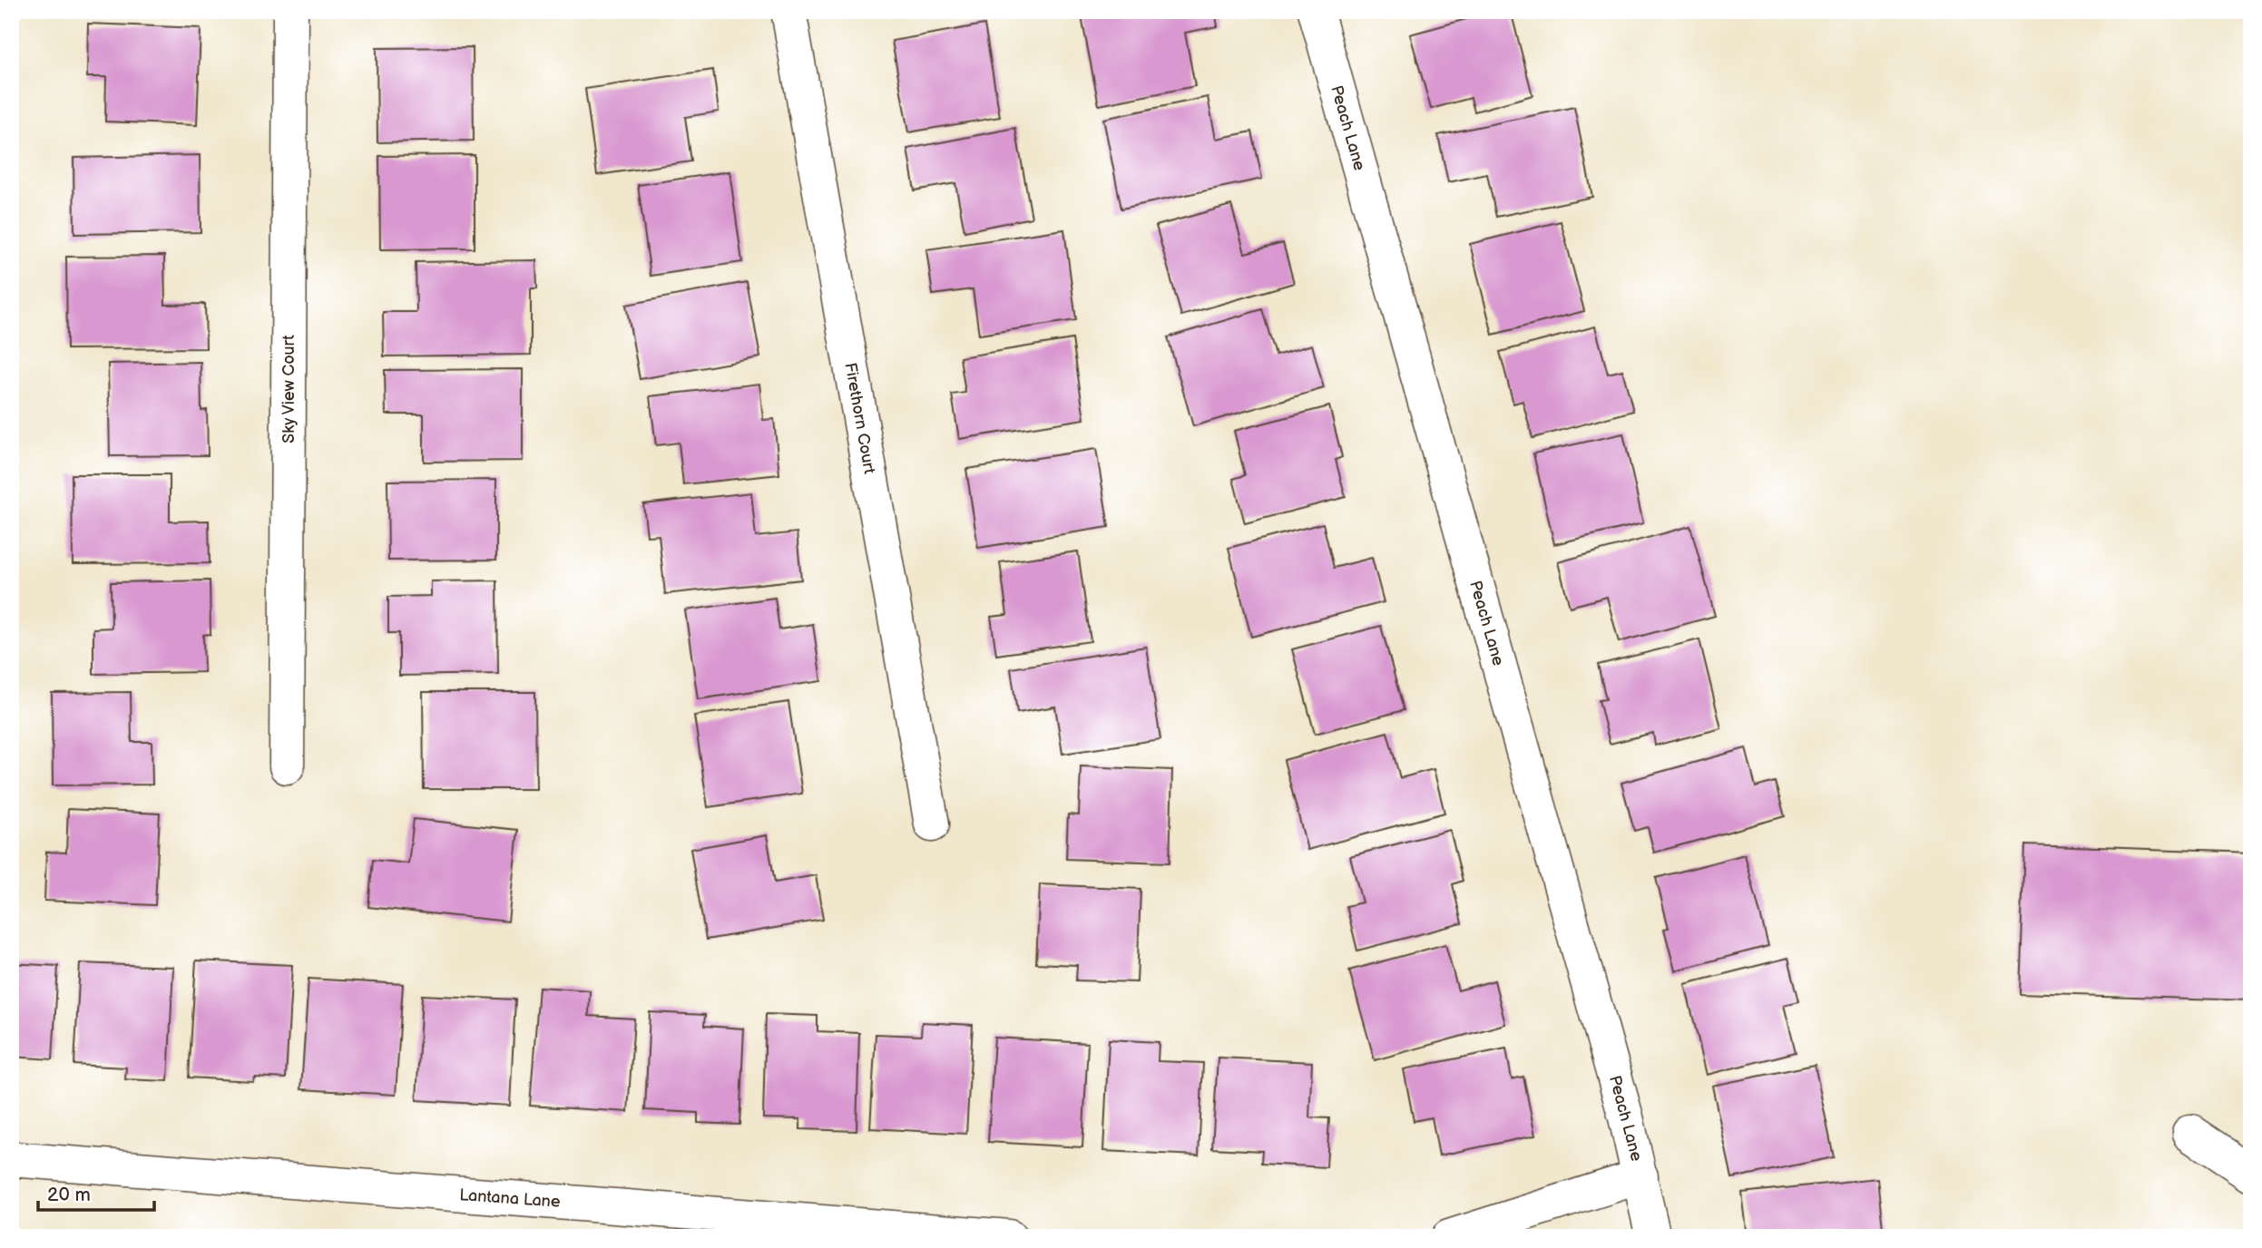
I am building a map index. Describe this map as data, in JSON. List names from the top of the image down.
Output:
{
  "streets": {
    "street": [
      "Peach Lane",
      "Sky View Court",
      "Firethorn Court",
      "Lantana Lane"
    ]
  },
  "scale_bar": "20 m"
}
